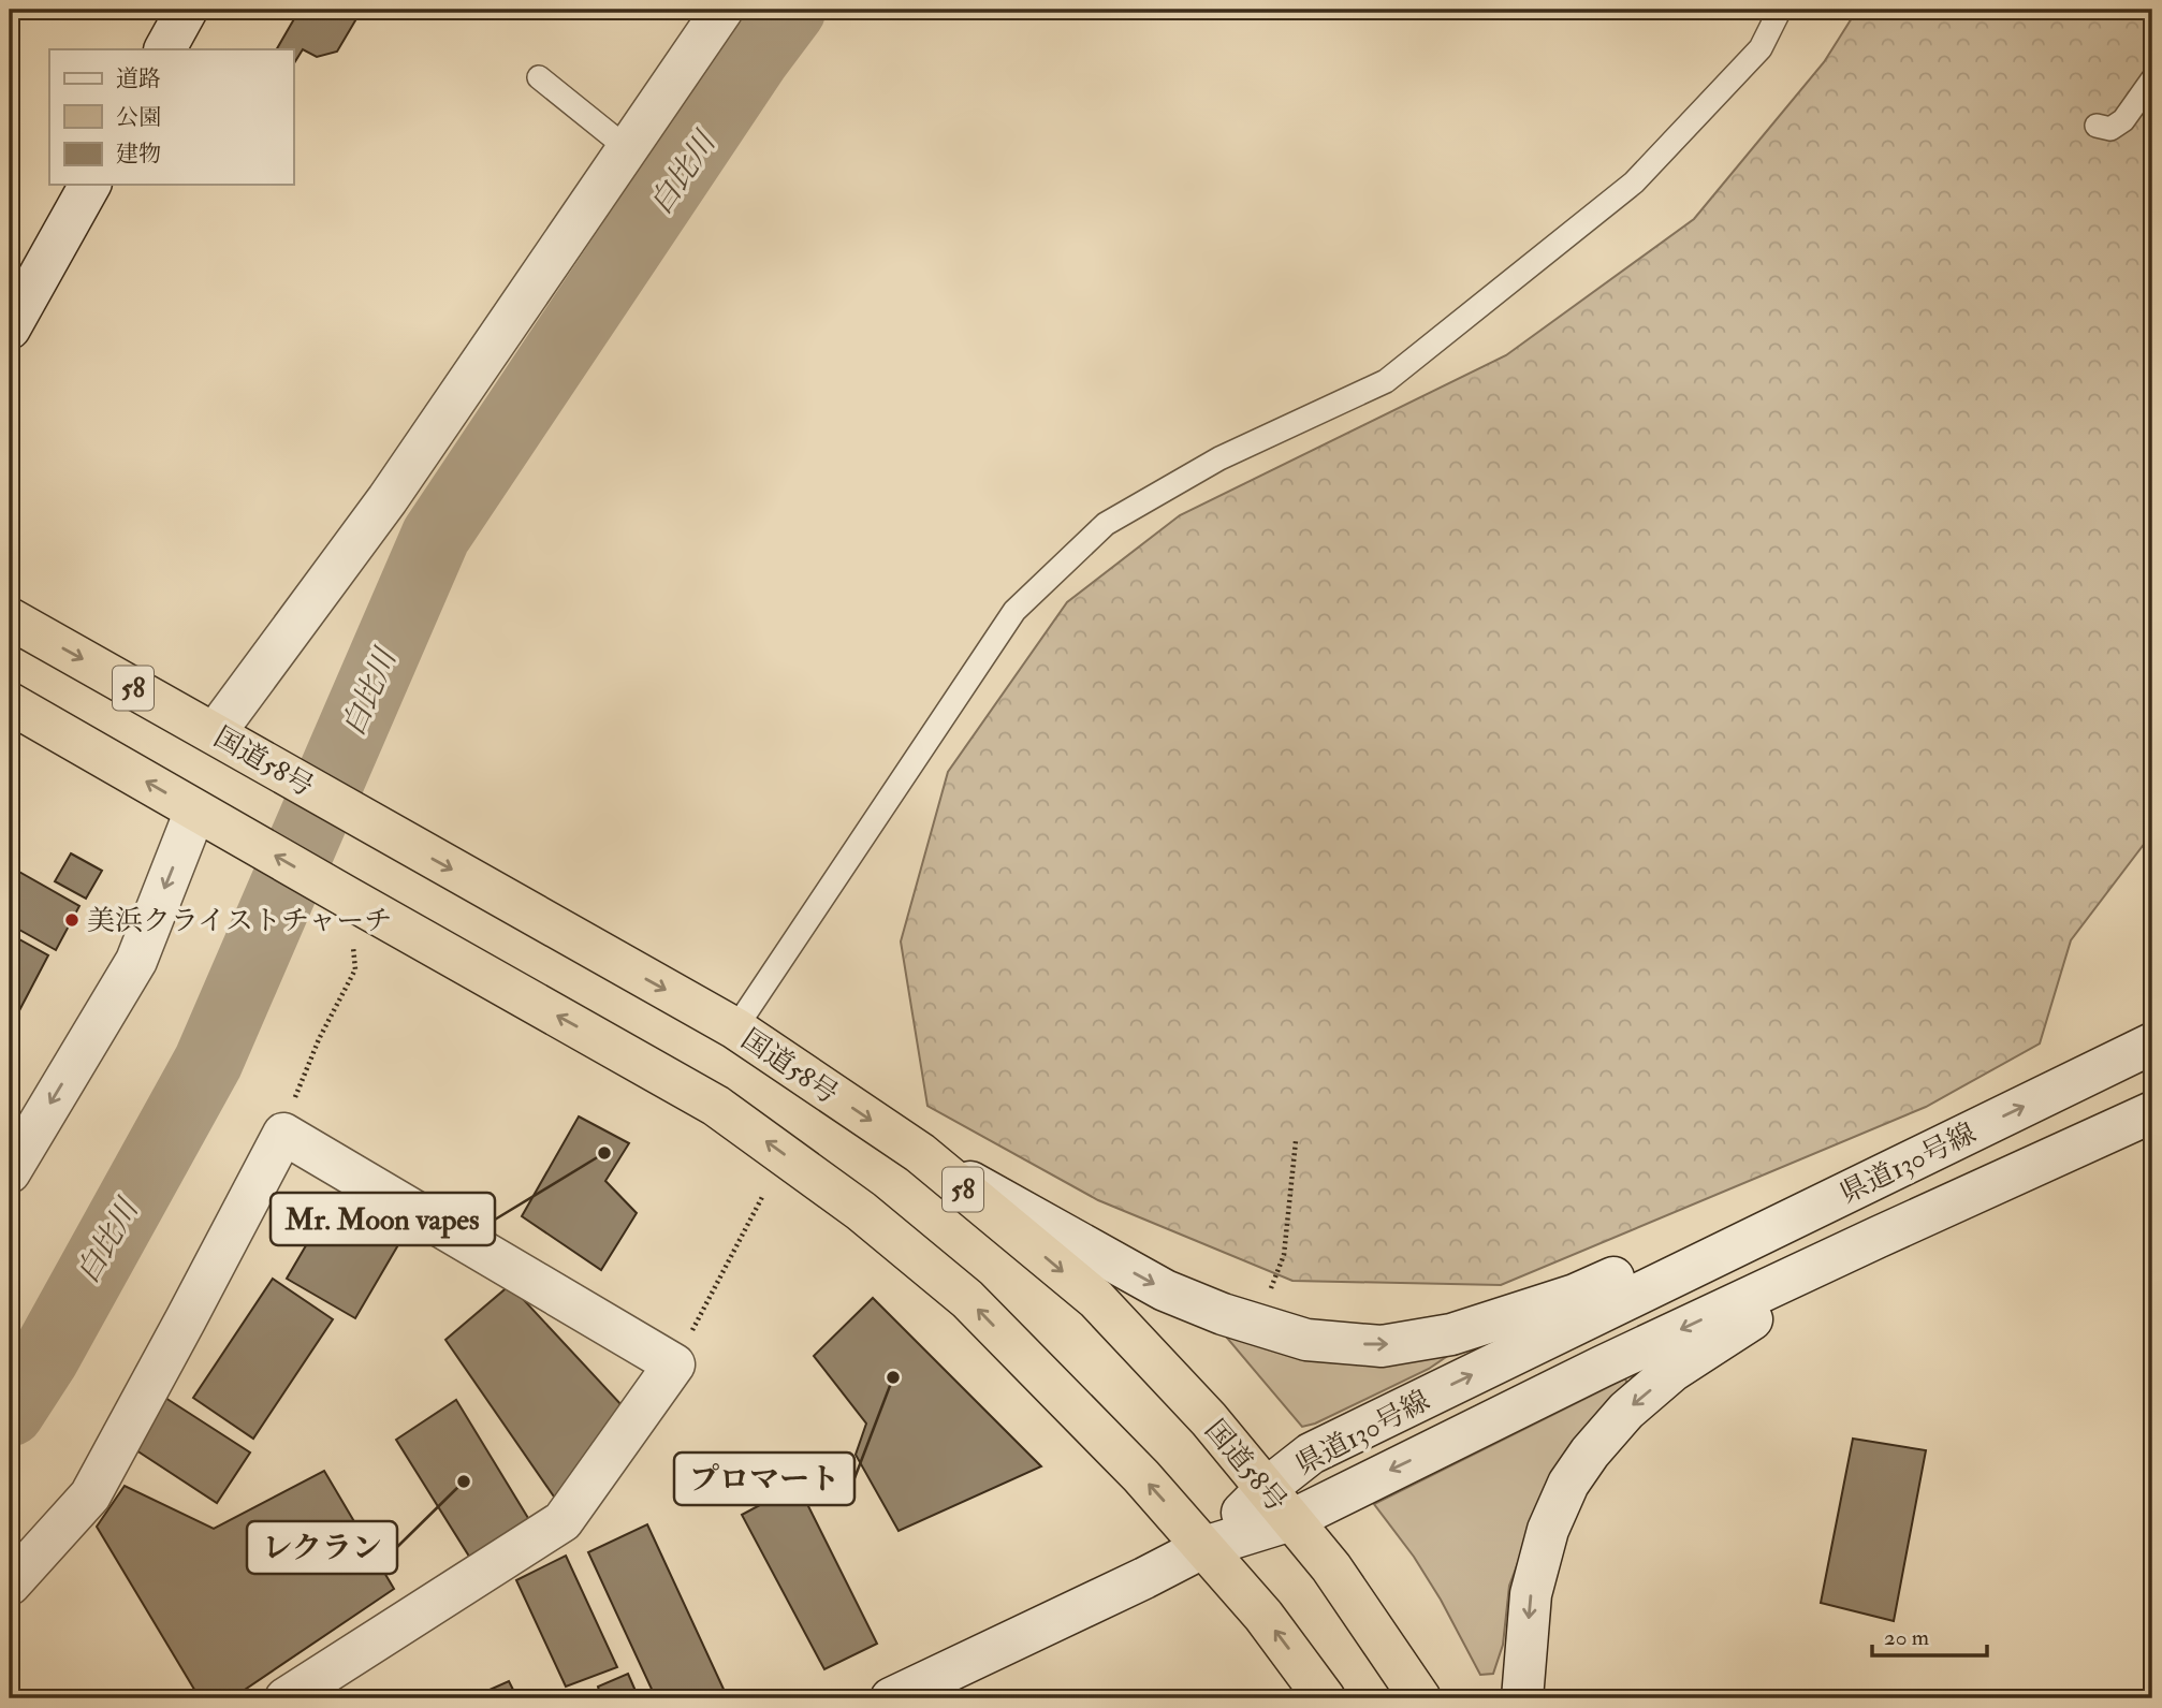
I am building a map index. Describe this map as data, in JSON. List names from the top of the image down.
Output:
{
  "streets": {
    "highway": ["58", "国道58号"],
    "main road": ["県道130号線"]
  },
  "crossings": [
    ["国道58号", "県道130号線"]
  ],
  "water": ["白比川"],
  "places": [
    "美浜クライストチャーチ",
    "Mr. Moon vapes",
    "プロマート",
    "レクラン"
  ],
  "legend": ["道路", "公園", "建物"],
  "scale_bar": "20 m"
}
